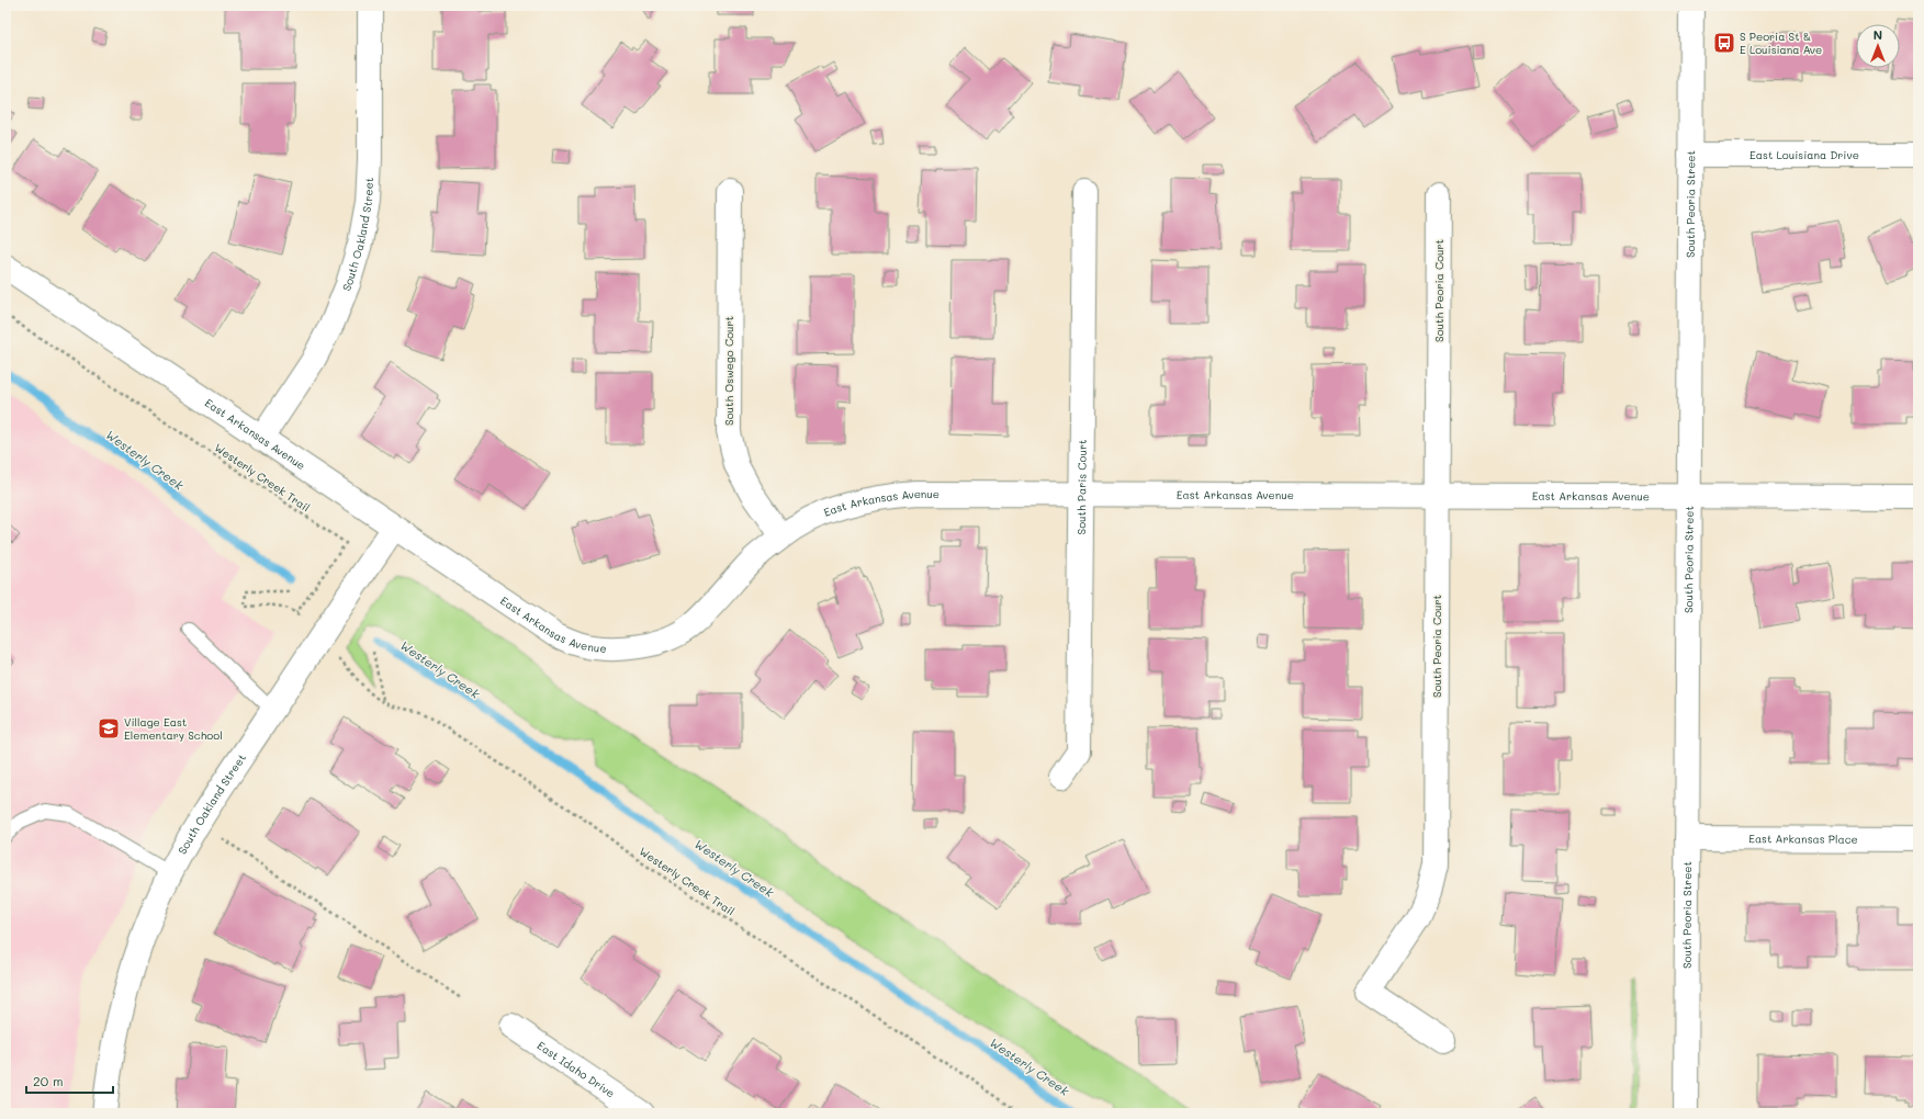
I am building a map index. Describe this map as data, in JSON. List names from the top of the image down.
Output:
{
  "streets": {
    "street": [
      "East Louisiana Drive",
      "South Peoria Street",
      "South Oakland Street",
      "South Peoria Court",
      "South Oswego Court",
      "East Arkansas Avenue",
      "South Paris Court",
      "East Arkansas Place",
      "East Idaho Drive"
    ],
    "path": ["Westerly Creek Trail"]
  },
  "crossings": [
    ["East Louisiana Drive", "South Peoria Street"],
    ["South Peoria Street", "East Arkansas Avenue"],
    ["South Peoria Street", "East Arkansas Place"],
    ["South Oakland Street", "East Arkansas Avenue"],
    ["South Peoria Court", "East Arkansas Avenue"],
    ["South Oswego Court", "East Arkansas Avenue"],
    ["East Arkansas Avenue", "South Paris Court"]
  ],
  "water": ["Westerly Creek"],
  "places": {
    "bus stop": ["S Peoria St & E Louisiana Ave"],
    "school or university": ["Village East Elementary School"]
  },
  "scale_bar": "20 m",
  "north": "top"
}
